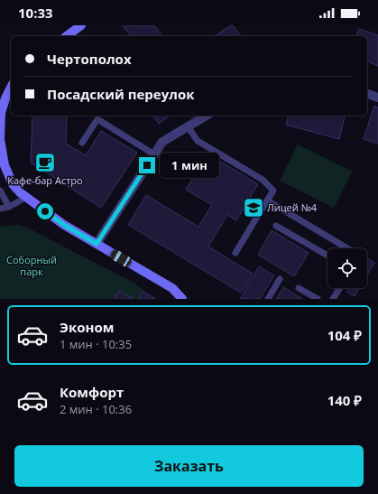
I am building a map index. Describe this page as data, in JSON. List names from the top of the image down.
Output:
{
  "parks": ["Соборный парк"],
  "places": {
    "cafe": ["Кафе-бар Астро"],
    "school or university": ["Лицей №4"]
  },
  "page": {
    "status": "10:33",
    "banner": ["Чертополох", "Посадский переулок"],
    "bubble": "1 мин",
    "list": [
      {
        "name": "Эконом",
        "note": "1 мин · 10:35",
        "value": "104 ₽"
      },
      {
        "name": "Комфорт",
        "note": "2 мин · 10:36",
        "value": "140 ₽"
      }
    ],
    "buttons": "Заказать"
  }
}
